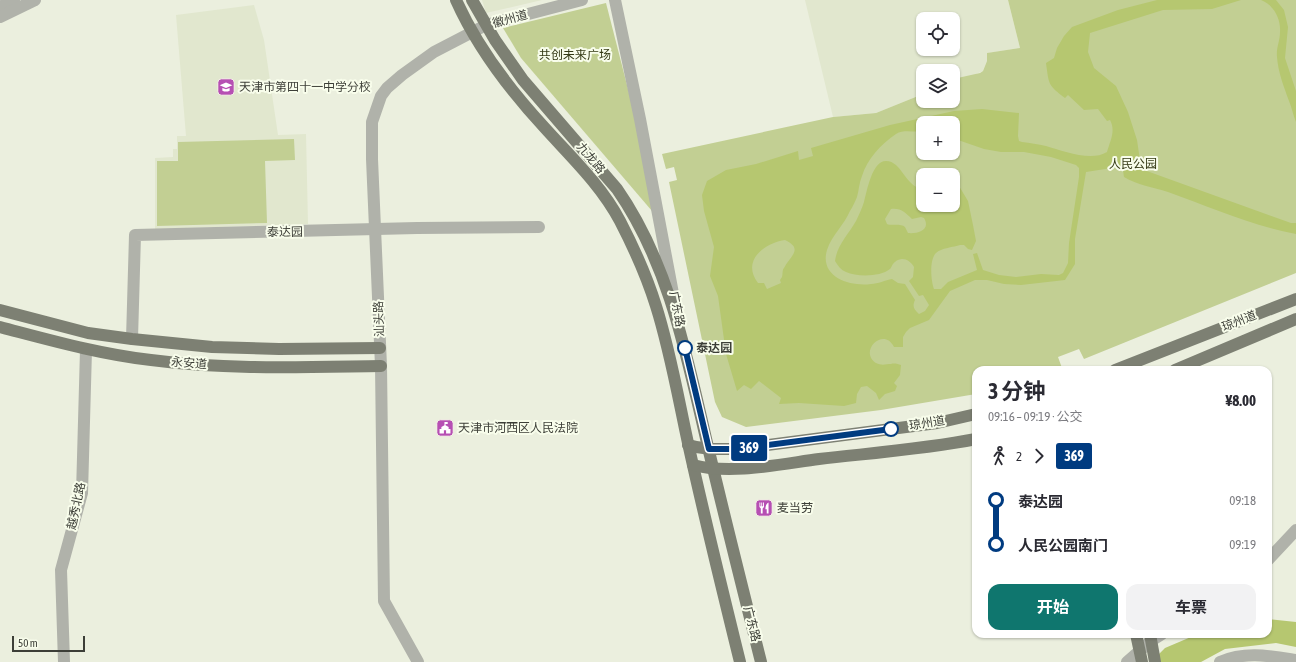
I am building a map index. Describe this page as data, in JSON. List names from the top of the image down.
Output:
{
  "streets": {
    "main road": [
      "九龙路",
      "广东路",
      "琼州道",
      "永安道"
    ],
    "street": [
      "徽州道",
      "泰达园",
      "汕头路",
      "越秀北路"
    ]
  },
  "crossings": [
    ["徽州道", "九龙路"],
    ["徽州道", "汕头路"],
    ["九龙路", "广东路"],
    ["九龙路", "汕头路"],
    ["泰达园", "汕头路"],
    ["泰达园", "永安道"],
    ["广东路", "琼州道"],
    ["汕头路", "永安道"],
    ["永安道", "越秀北路"]
  ],
  "parks": ["共创未来广场", "人民公园"],
  "places": {
    "school or university": ["天津市第四十一中学分校"],
    "other": ["泰达园"],
    "public building": ["天津市河西区人民法院"],
    "restaurant": ["麦当劳"]
  },
  "lines": ["bus line 369"],
  "scale_bar": "50 m",
  "page": {
    "on_map": "369",
    "map_buttons": ["+", "−"],
    "heading": ["3 分钟", "09:16 – 09:19 · 公交", "¥8.00"],
    "legs": ["2", "369"],
    "list": [
      {
        "name": "泰达园",
        "value": "09:18"
      },
      {
        "name": "人民公园南门",
        "value": "09:19"
      }
    ],
    "buttons": ["开始", "车票"],
    "scale": "50 m"
  }
}
